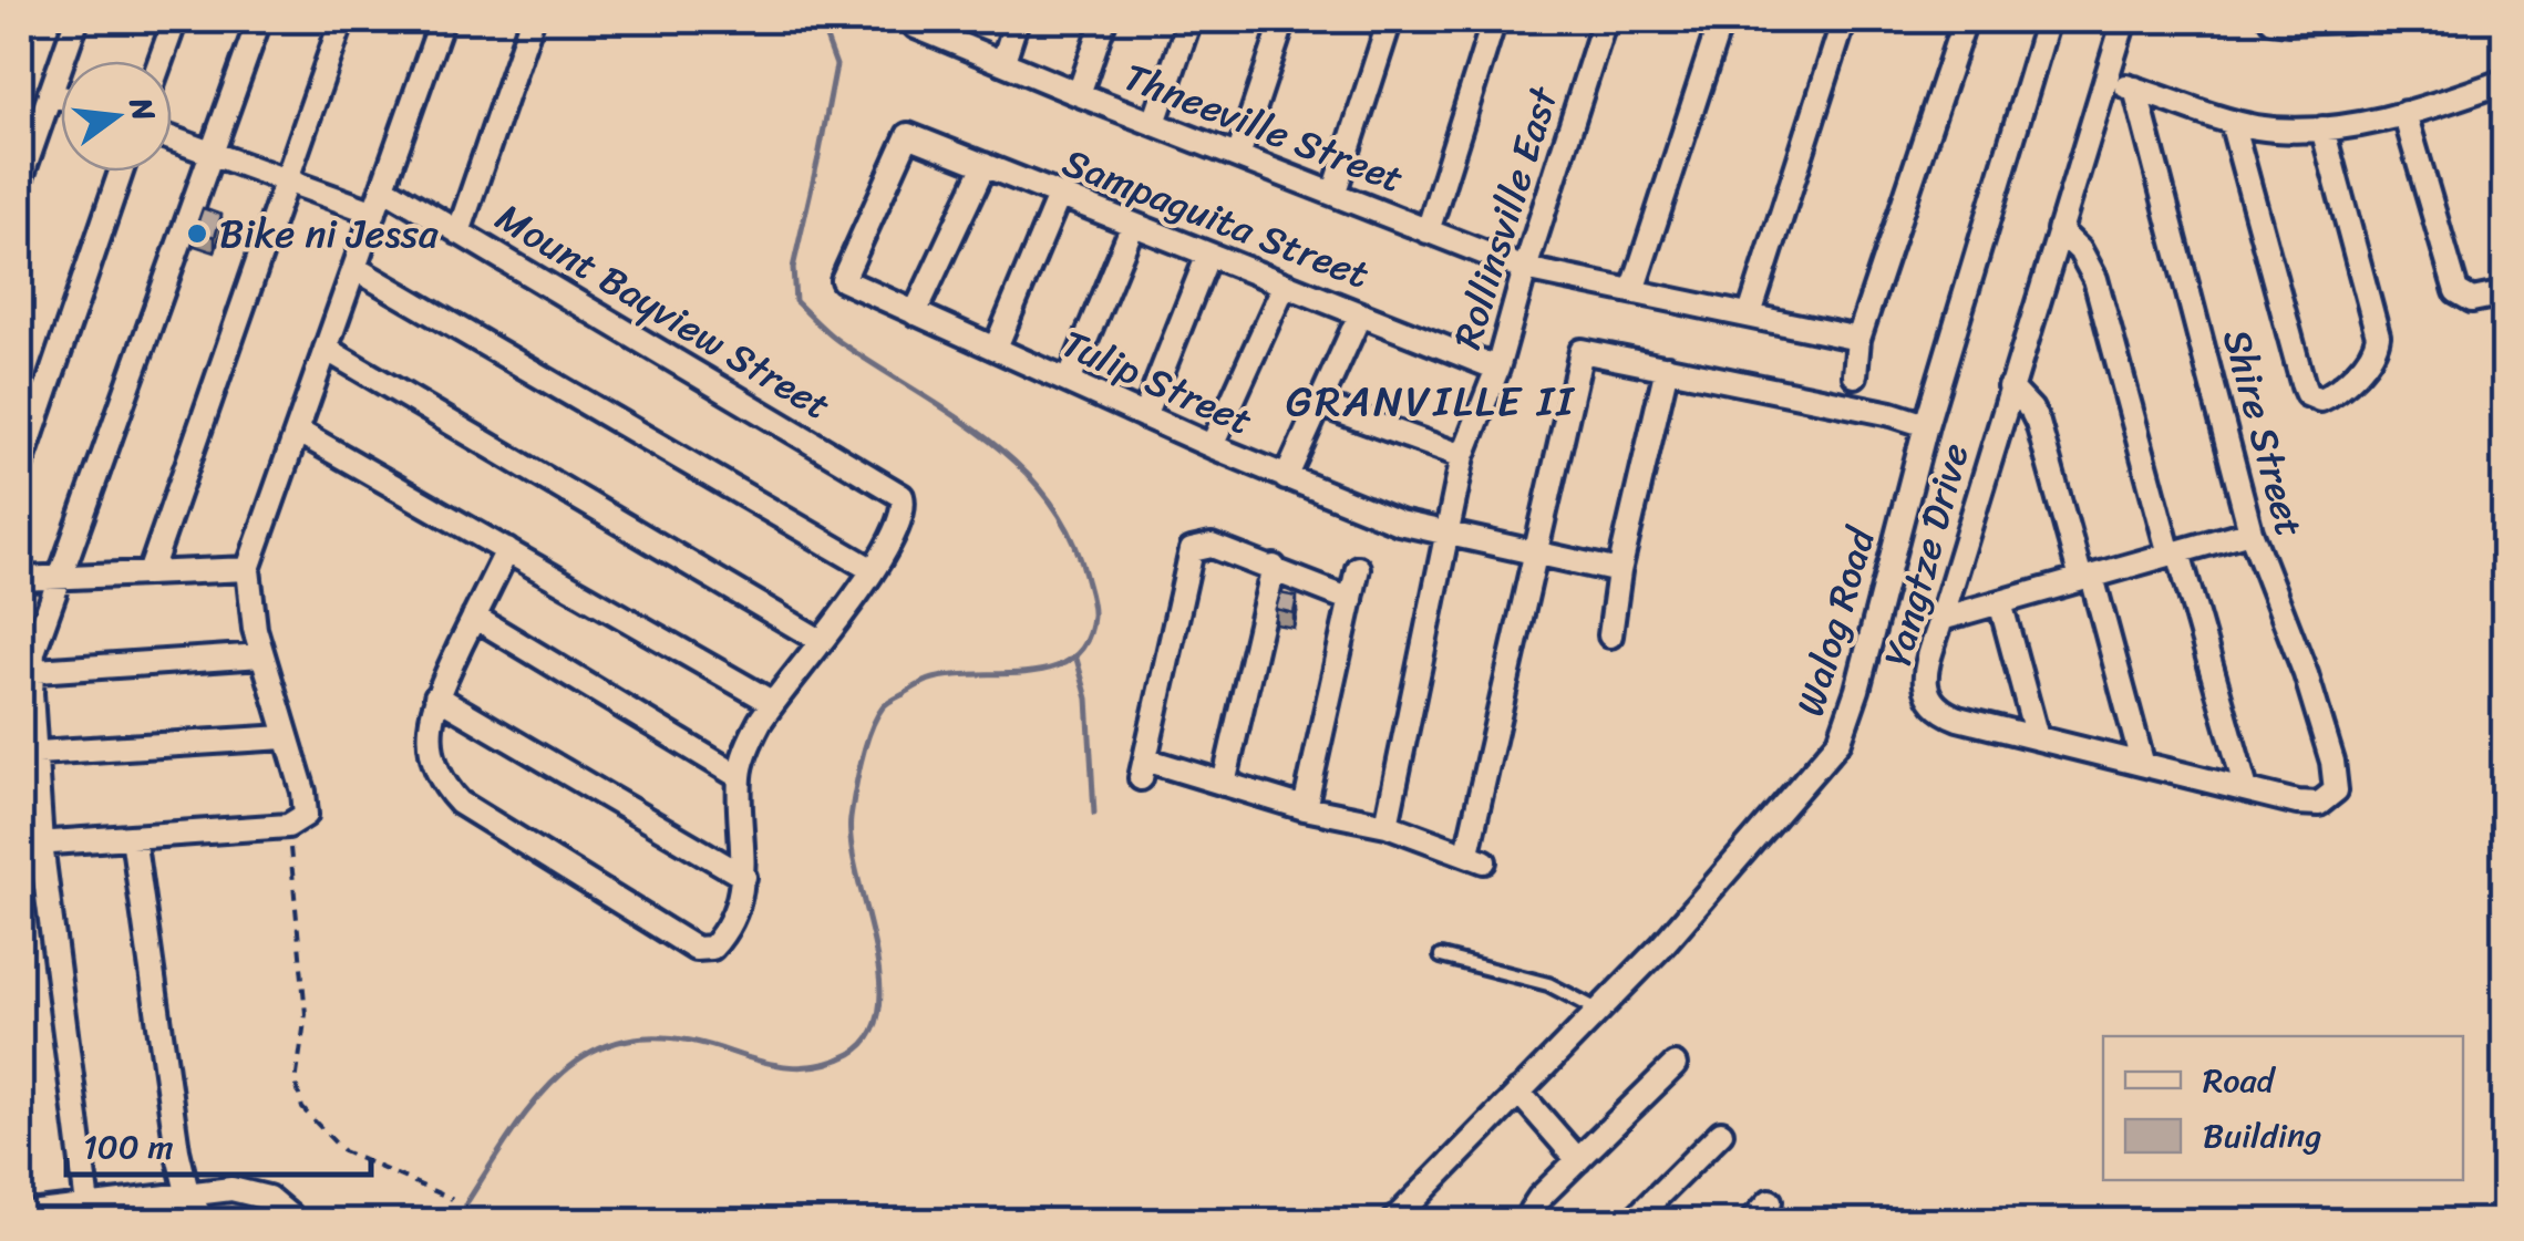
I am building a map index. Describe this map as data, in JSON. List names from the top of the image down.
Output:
{
  "streets": {
    "street": [
      "Thneeville Street",
      "Sampaguita Street",
      "Rollinsville East",
      "Mount Bayview Street",
      "Tulip Street",
      "Shire Street",
      "Yangtze Drive",
      "Walog Road"
    ]
  },
  "crossings": [
    ["Thneeville Street", "Rollinsville East"],
    ["Sampaguita Street", "Rollinsville East"],
    ["Sampaguita Street", "Tulip Street"],
    ["Rollinsville East", "Tulip Street"],
    ["Shire Street", "Yangtze Drive"]
  ],
  "districts": ["GRANVILLE II"],
  "places": ["Bike ni Jessa"],
  "legend": ["Road", "Building"],
  "scale_bar": "100 m",
  "north": "right"
}
